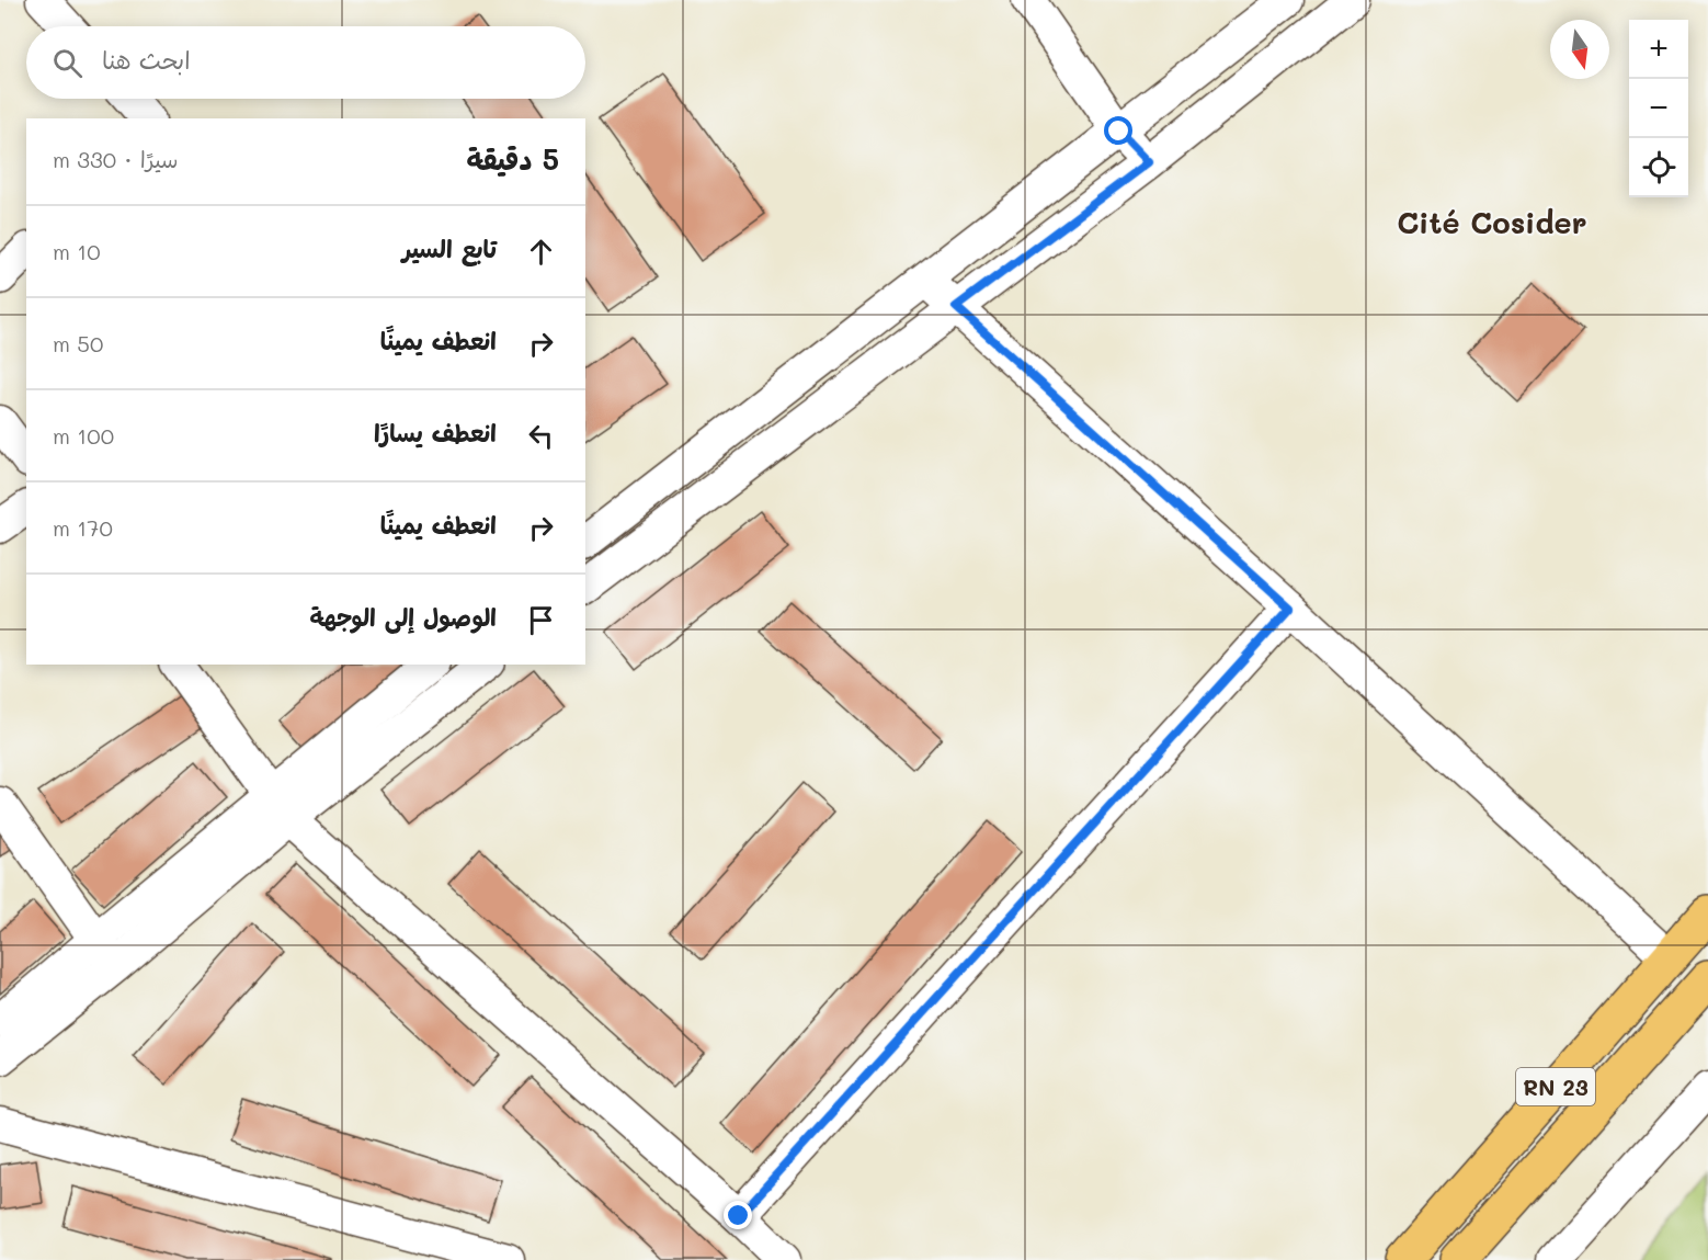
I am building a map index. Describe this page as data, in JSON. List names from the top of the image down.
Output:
{
  "streets": {
    "main road": ["RN 23"]
  },
  "districts": ["Cité Cosider"],
  "north": "bottom",
  "page": {
    "map_buttons": ["+", "−"],
    "search": "ابحث هنا",
    "heading": ["5 دقيقة", "سيرًا · 330 m"],
    "list": [
      ["تابع السير", "10 m"],
      ["انعطف يمينًا", "50 m"],
      ["انعطف يسارًا", "100 m"],
      ["انعطف يمينًا", "170 m"],
      "الوصول إلى الوجهة"
    ]
  }
}
